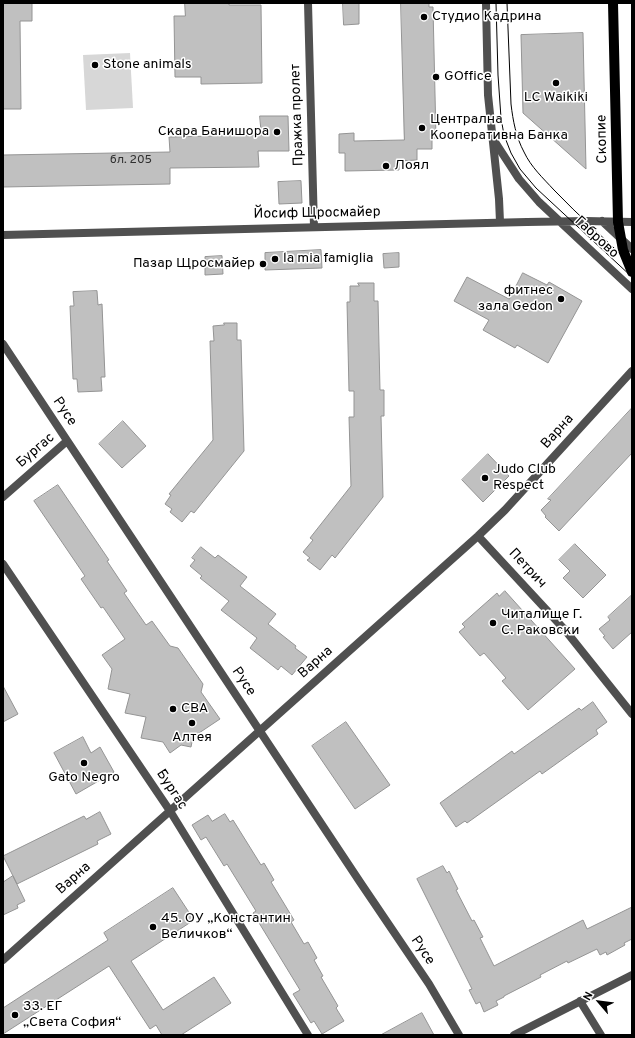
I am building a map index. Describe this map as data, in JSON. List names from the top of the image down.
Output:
{
  "streets": {
    "main road": ["Скопие"],
    "street": [
      "Пражка пролет",
      "Йосиф Щросмайер",
      "Габрово",
      "Русе",
      "Варна",
      "Бургас",
      "Петрич"
    ]
  },
  "crossings": [
    ["Пражка пролет", "Йосиф Щросмайер"],
    ["Скопие", "Йосиф Щросмайер"],
    ["Скопие", "Габрово"],
    ["Йосиф Щросмайер", "Габрово"],
    ["Русе", "Варна"],
    ["Русе", "Бургас"],
    ["Варна", "Бургас"],
    ["Варна", "Петрич"]
  ],
  "places": [
    "Студио Кадрина",
    "Stone animals",
    "GOffice",
    "LC Waikiki",
    "Централна Кооперативна Банка",
    "Скара Банишора",
    "Лоял",
    "la mia famiglia",
    "Пазар Щросмайер",
    "фитнес зала Gedon",
    "Judo Club Respect",
    "Читалище Г. С. Раковски",
    "CBA",
    "Алтея",
    "Gato Negro",
    "45. ОУ „Константин Величков“",
    "33. ЕГ „Света София“"
  ],
  "house_numbers": ["бл. 205"],
  "north": "top left"
}
